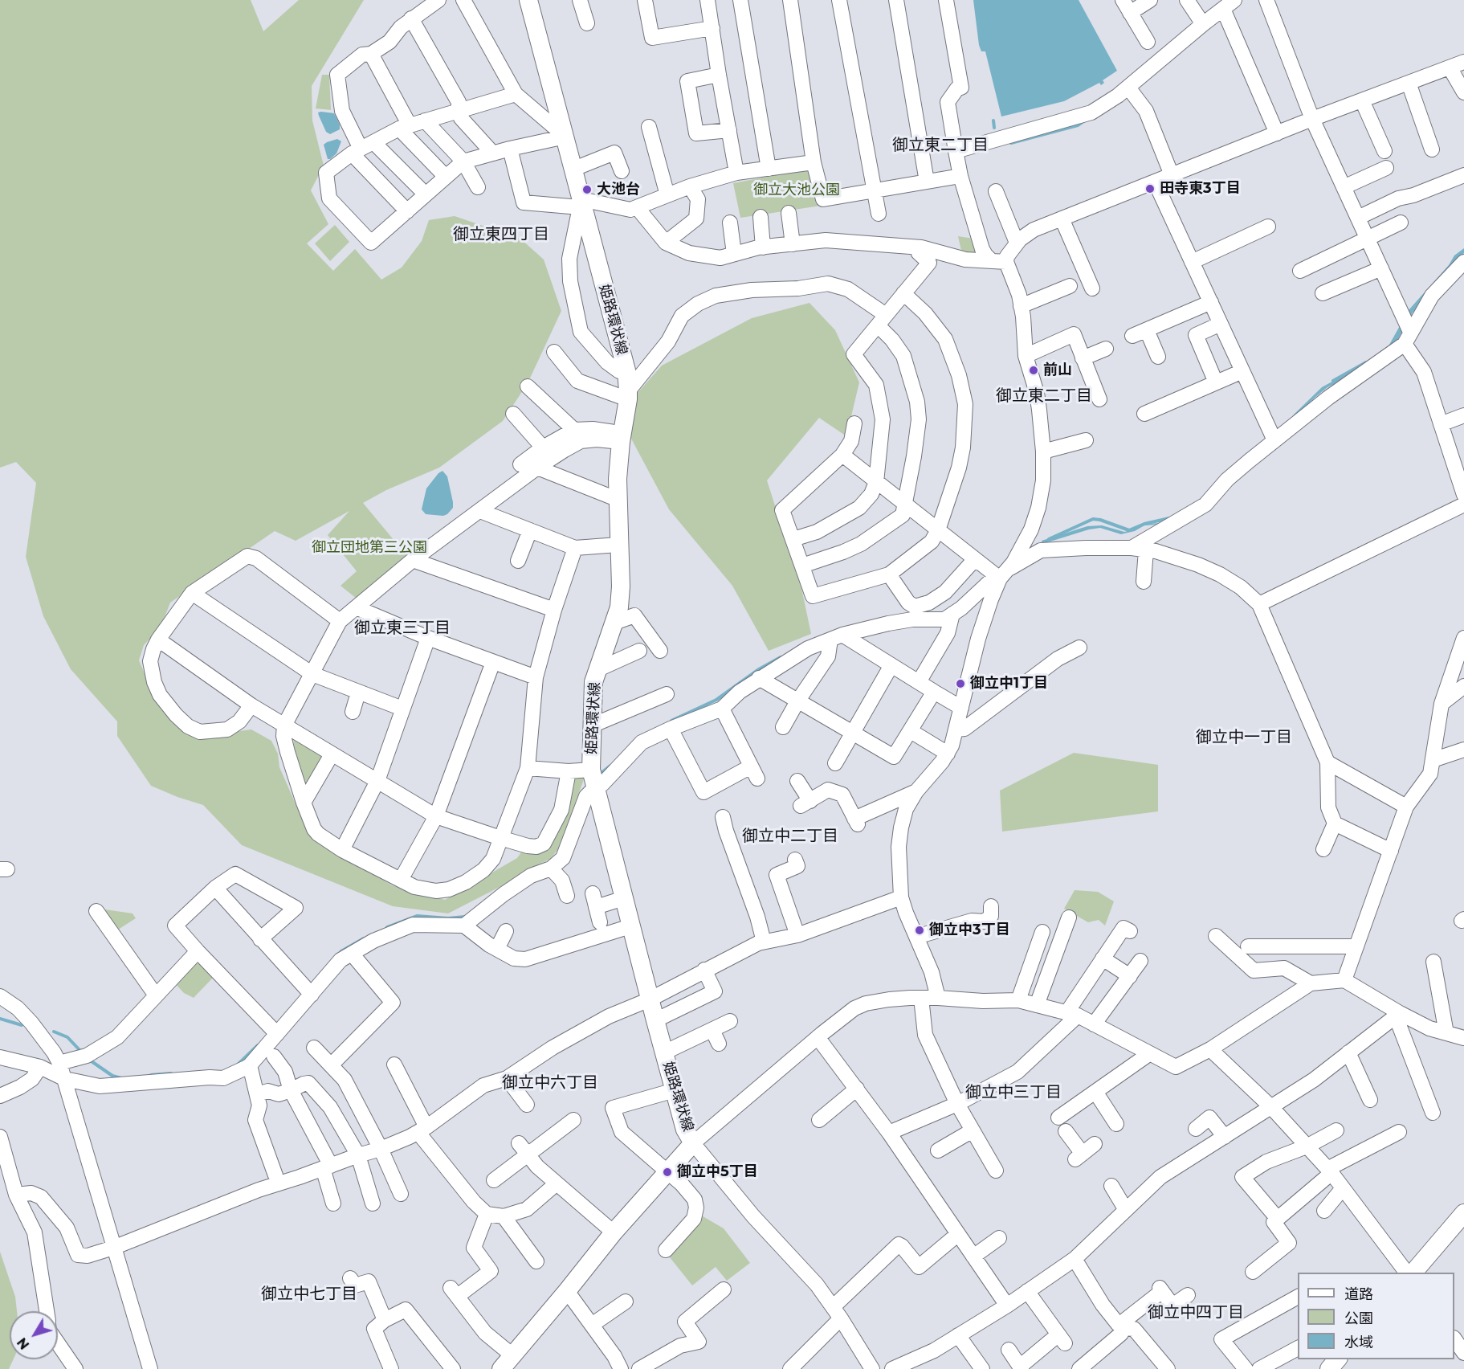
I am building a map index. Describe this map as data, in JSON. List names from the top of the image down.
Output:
{
  "streets": {
    "main road": ["姫路環状線"]
  },
  "districts": [
    "御立東二丁目",
    "御立東四丁目",
    "御立東二丁目",
    "御立東三丁目",
    "御立中一丁目",
    "御立中二丁目",
    "御立中六丁目",
    "御立中三丁目",
    "御立中七丁目",
    "御立中四丁目"
  ],
  "parks": ["御立大池公園", "御立団地第三公園"],
  "places": [
    "田寺東3丁目",
    "大池台",
    "前山",
    "御立中1丁目",
    "御立中3丁目",
    "御立中5丁目"
  ],
  "legend": ["道路", "公園", "水域"],
  "north": "bottom left"
}
